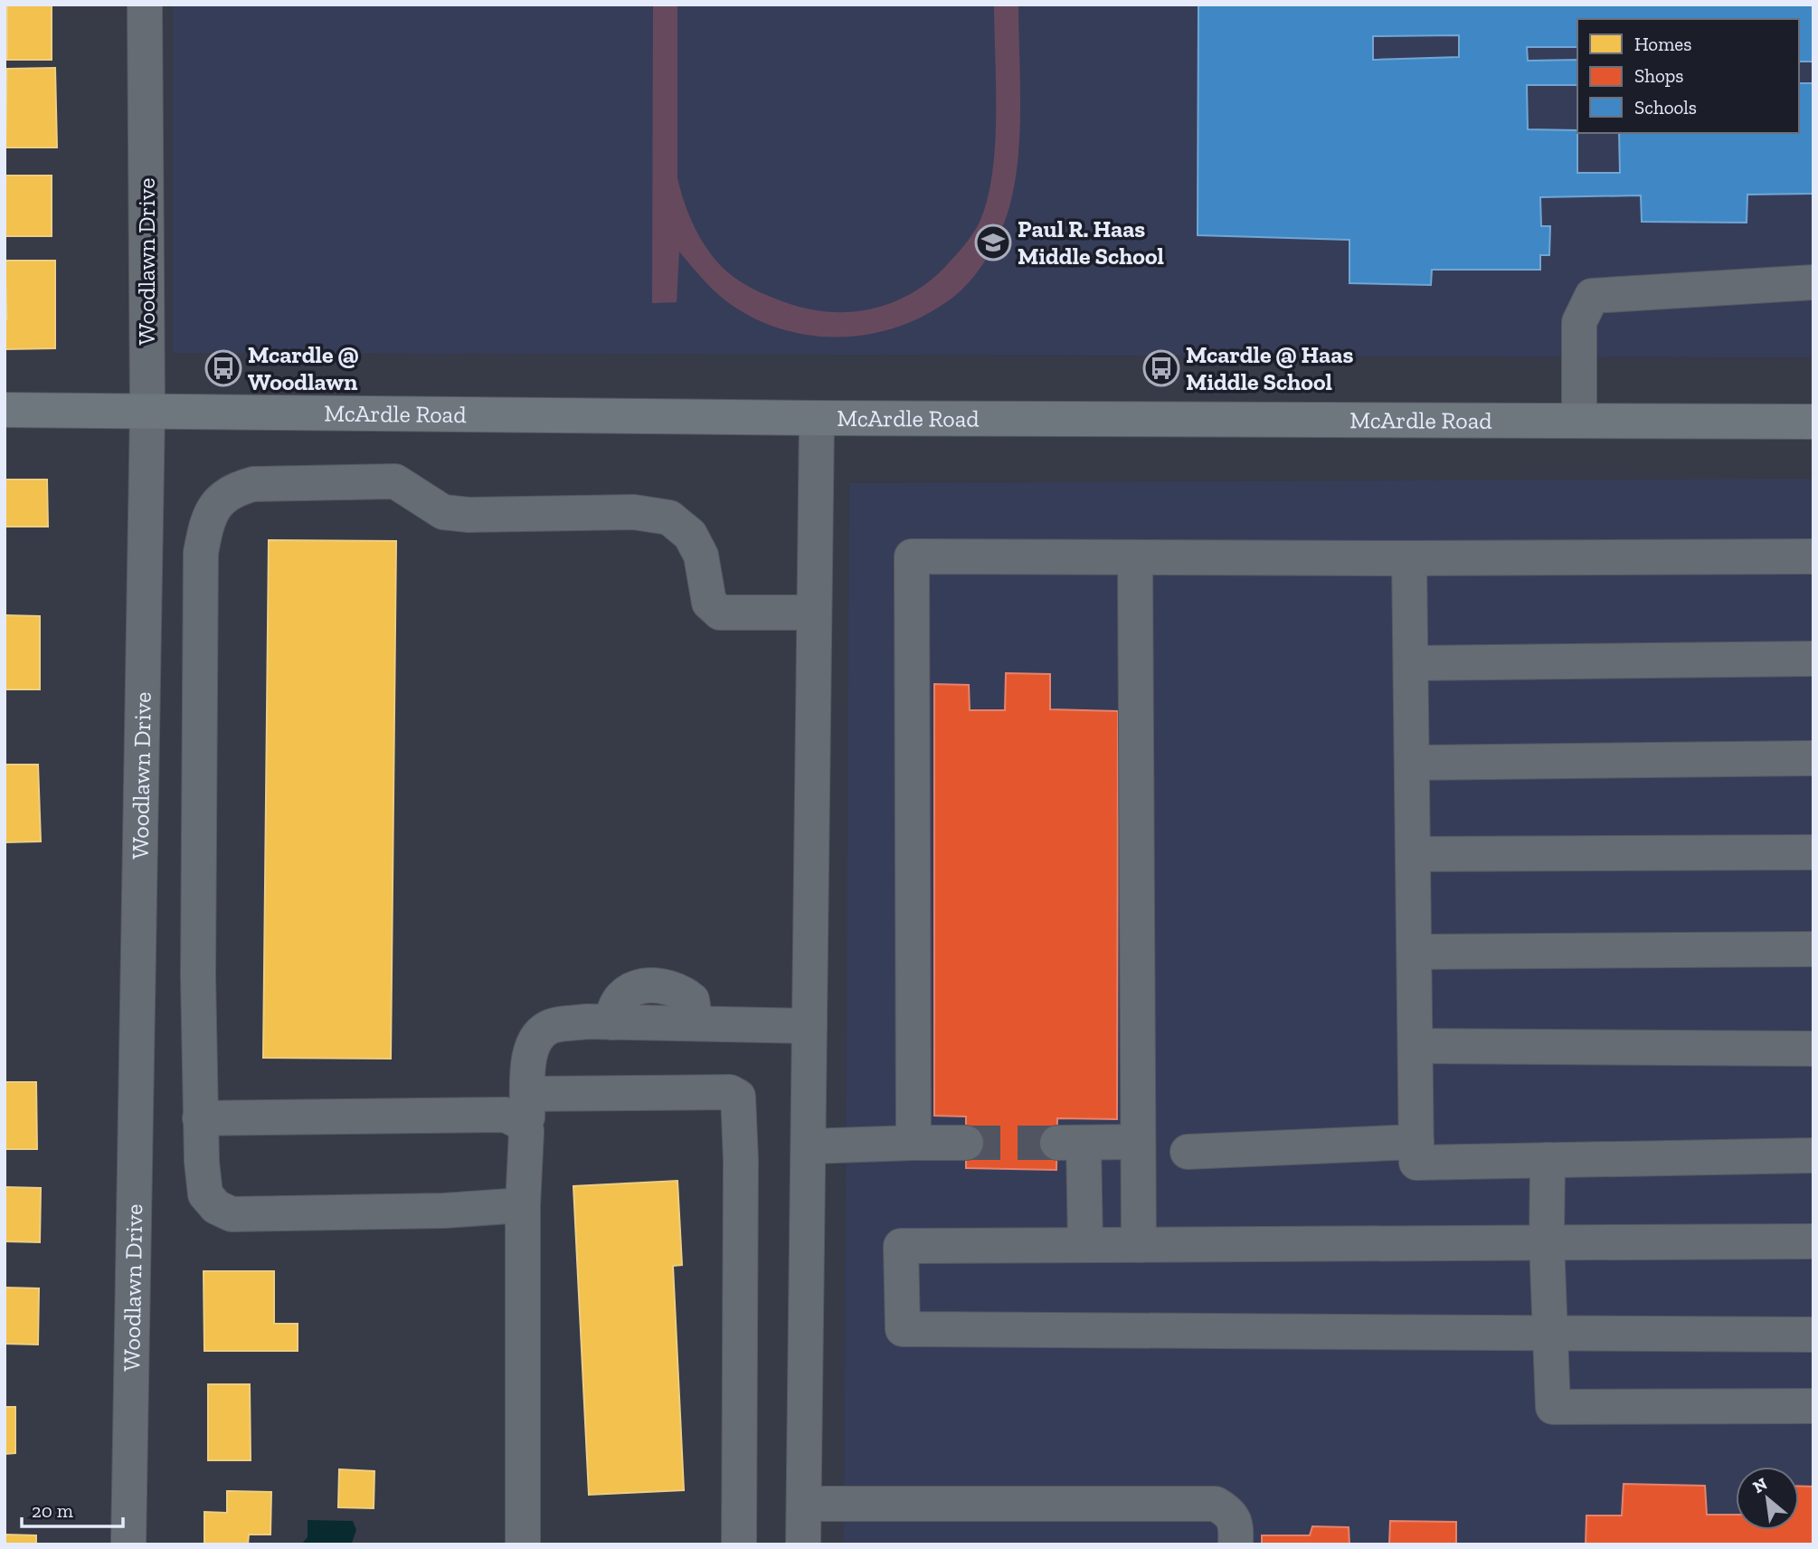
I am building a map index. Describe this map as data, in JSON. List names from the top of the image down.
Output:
{
  "streets": {
    "main road": ["McArdle Road"],
    "street": ["Woodlawn Drive"]
  },
  "crossings": [
    ["Woodlawn Drive", "McArdle Road"]
  ],
  "places": {
    "school or university": ["Paul R. Haas Middle School"],
    "bus stop": ["Mcardle @ Woodlawn", "Mcardle @ Haas Middle School"]
  },
  "legend": ["Homes", "Shops", "Schools"],
  "scale_bar": "20 m",
  "north": "top left"
}
